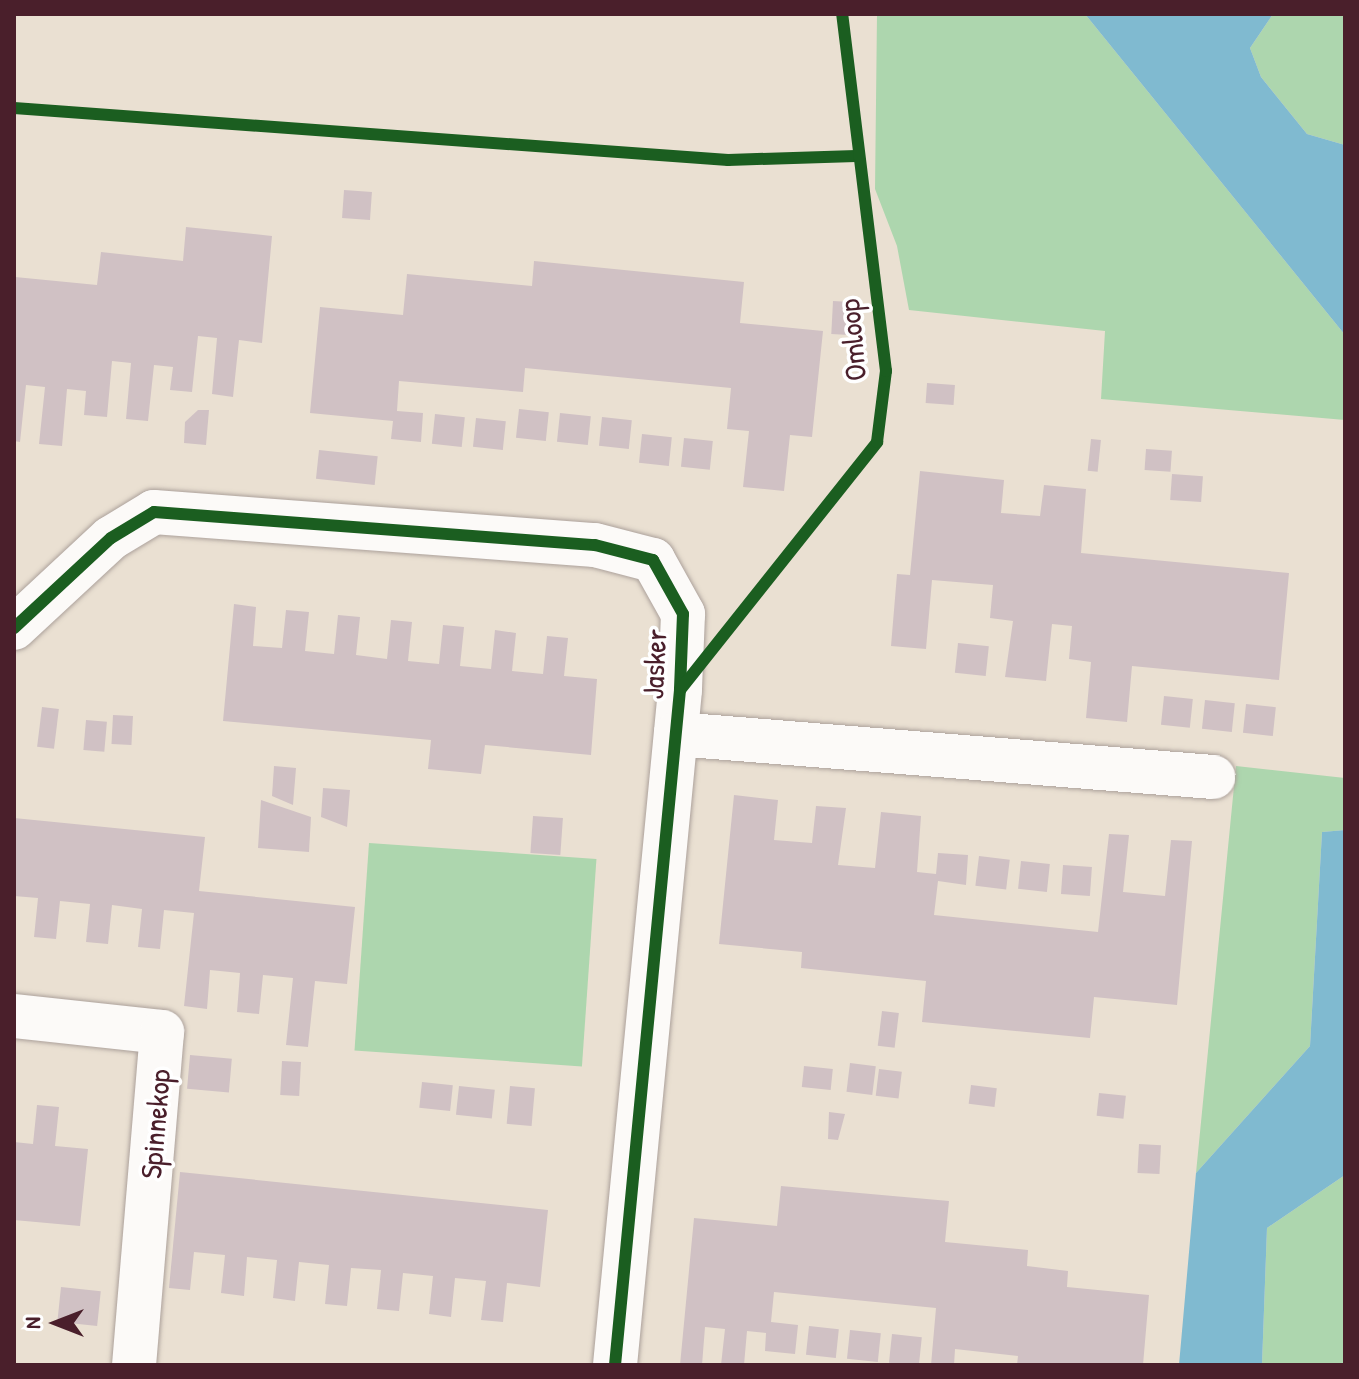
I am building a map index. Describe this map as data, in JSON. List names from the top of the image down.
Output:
{
  "streets": {
    "street": ["Jasker", "Spinnekop"],
    "cycle path": ["Omloop"]
  },
  "north": "left"
}
